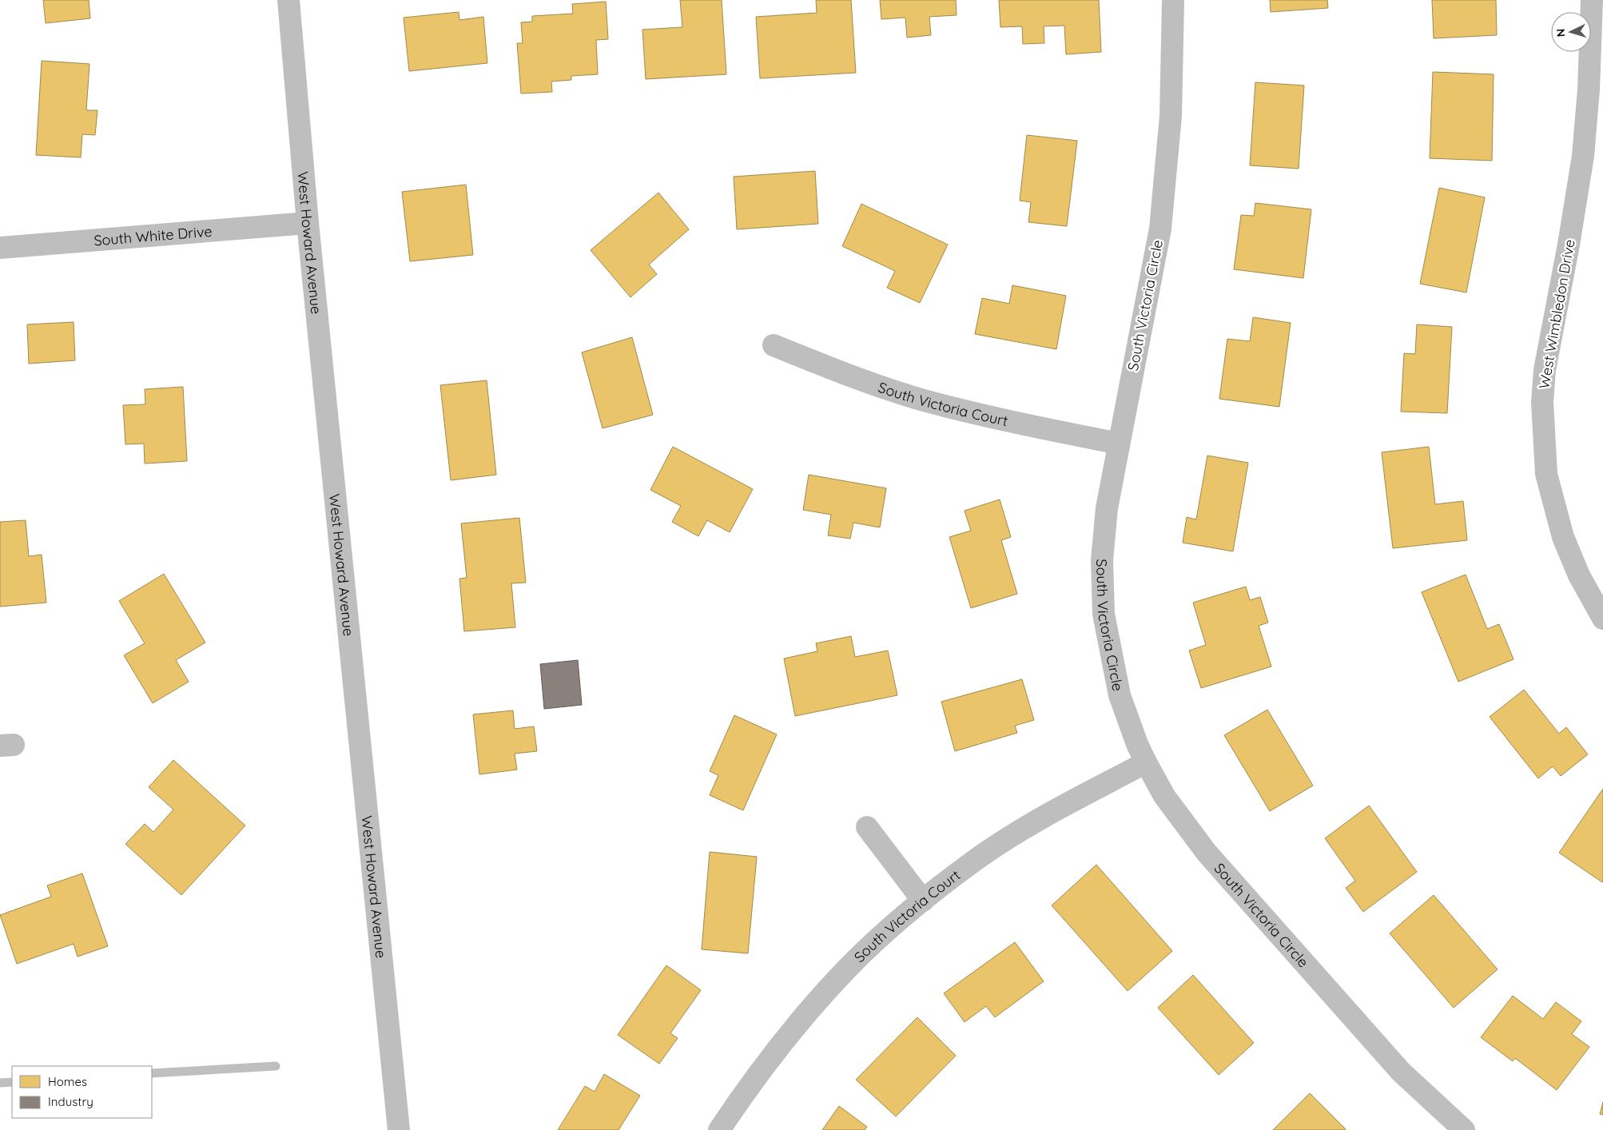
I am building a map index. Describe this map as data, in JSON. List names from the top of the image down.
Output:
{
  "streets": {
    "street": [
      "South White Drive",
      "West Howard Avenue",
      "South Victoria Circle",
      "West Wimbledon Drive",
      "South Victoria Court"
    ]
  },
  "crossings": [
    ["South White Drive", "West Howard Avenue"],
    ["South Victoria Circle", "South Victoria Court"]
  ],
  "legend": ["Homes", "Industry"],
  "north": "left"
}
